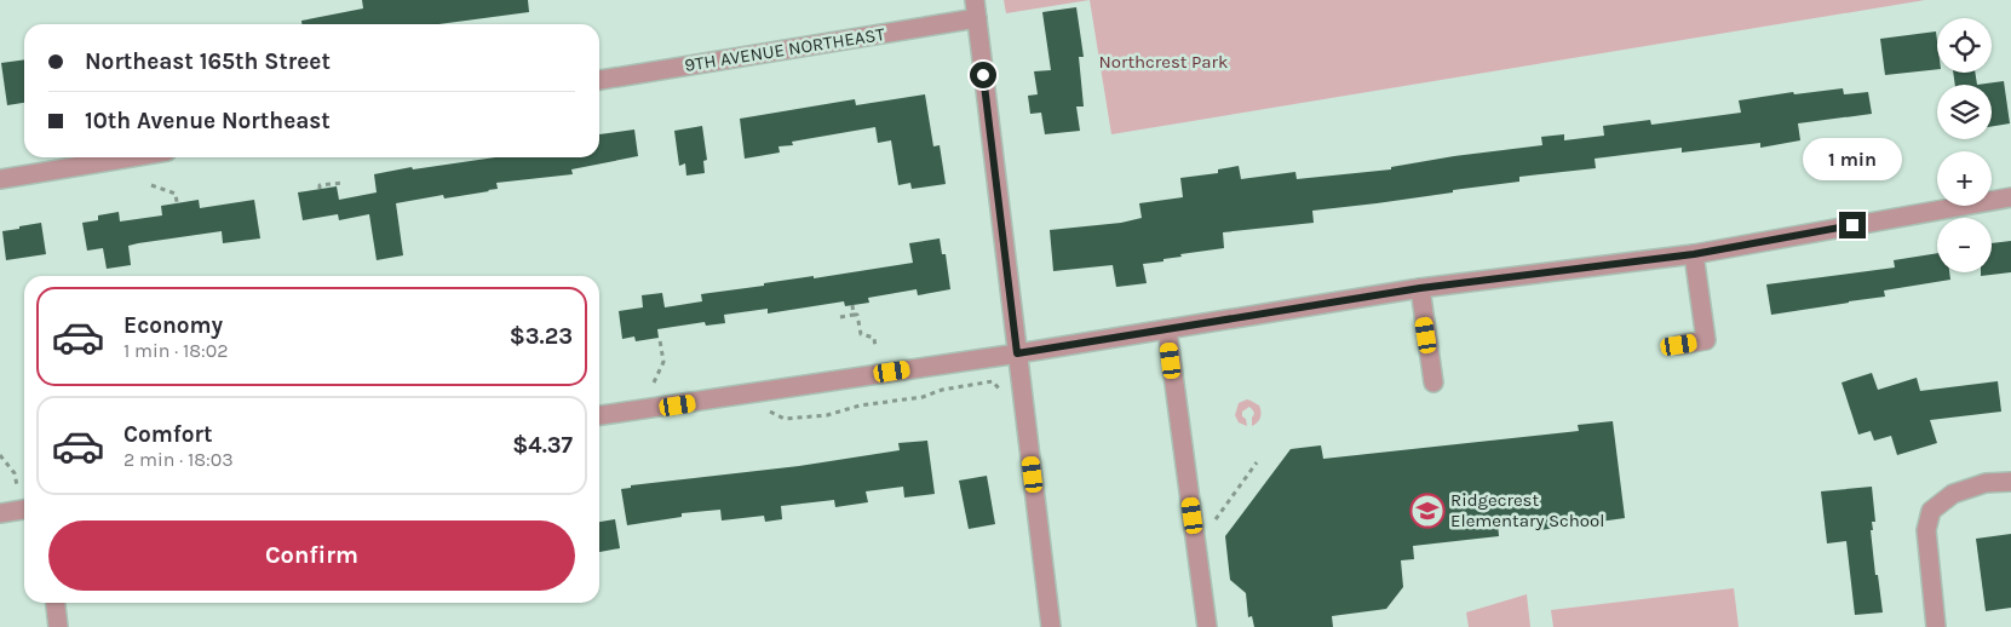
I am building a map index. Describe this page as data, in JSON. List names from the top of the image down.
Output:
{
  "streets": {
    "street": ["9TH AVENUE NORTHEAST"]
  },
  "parks": ["Northcrest Park"],
  "places": {
    "school or university": ["Ridgecrest Elementary School"]
  },
  "page": {
    "map_buttons": ["+", "−"],
    "banner": ["Northeast 165th Street", "10th Avenue Northeast"],
    "bubble": "1 min",
    "list": [
      {
        "name": "Economy",
        "note": "1 min · 18:02",
        "value": "$3.23"
      },
      {
        "name": "Comfort",
        "note": "2 min · 18:03",
        "value": "$4.37"
      }
    ],
    "buttons": "Confirm"
  }
}
